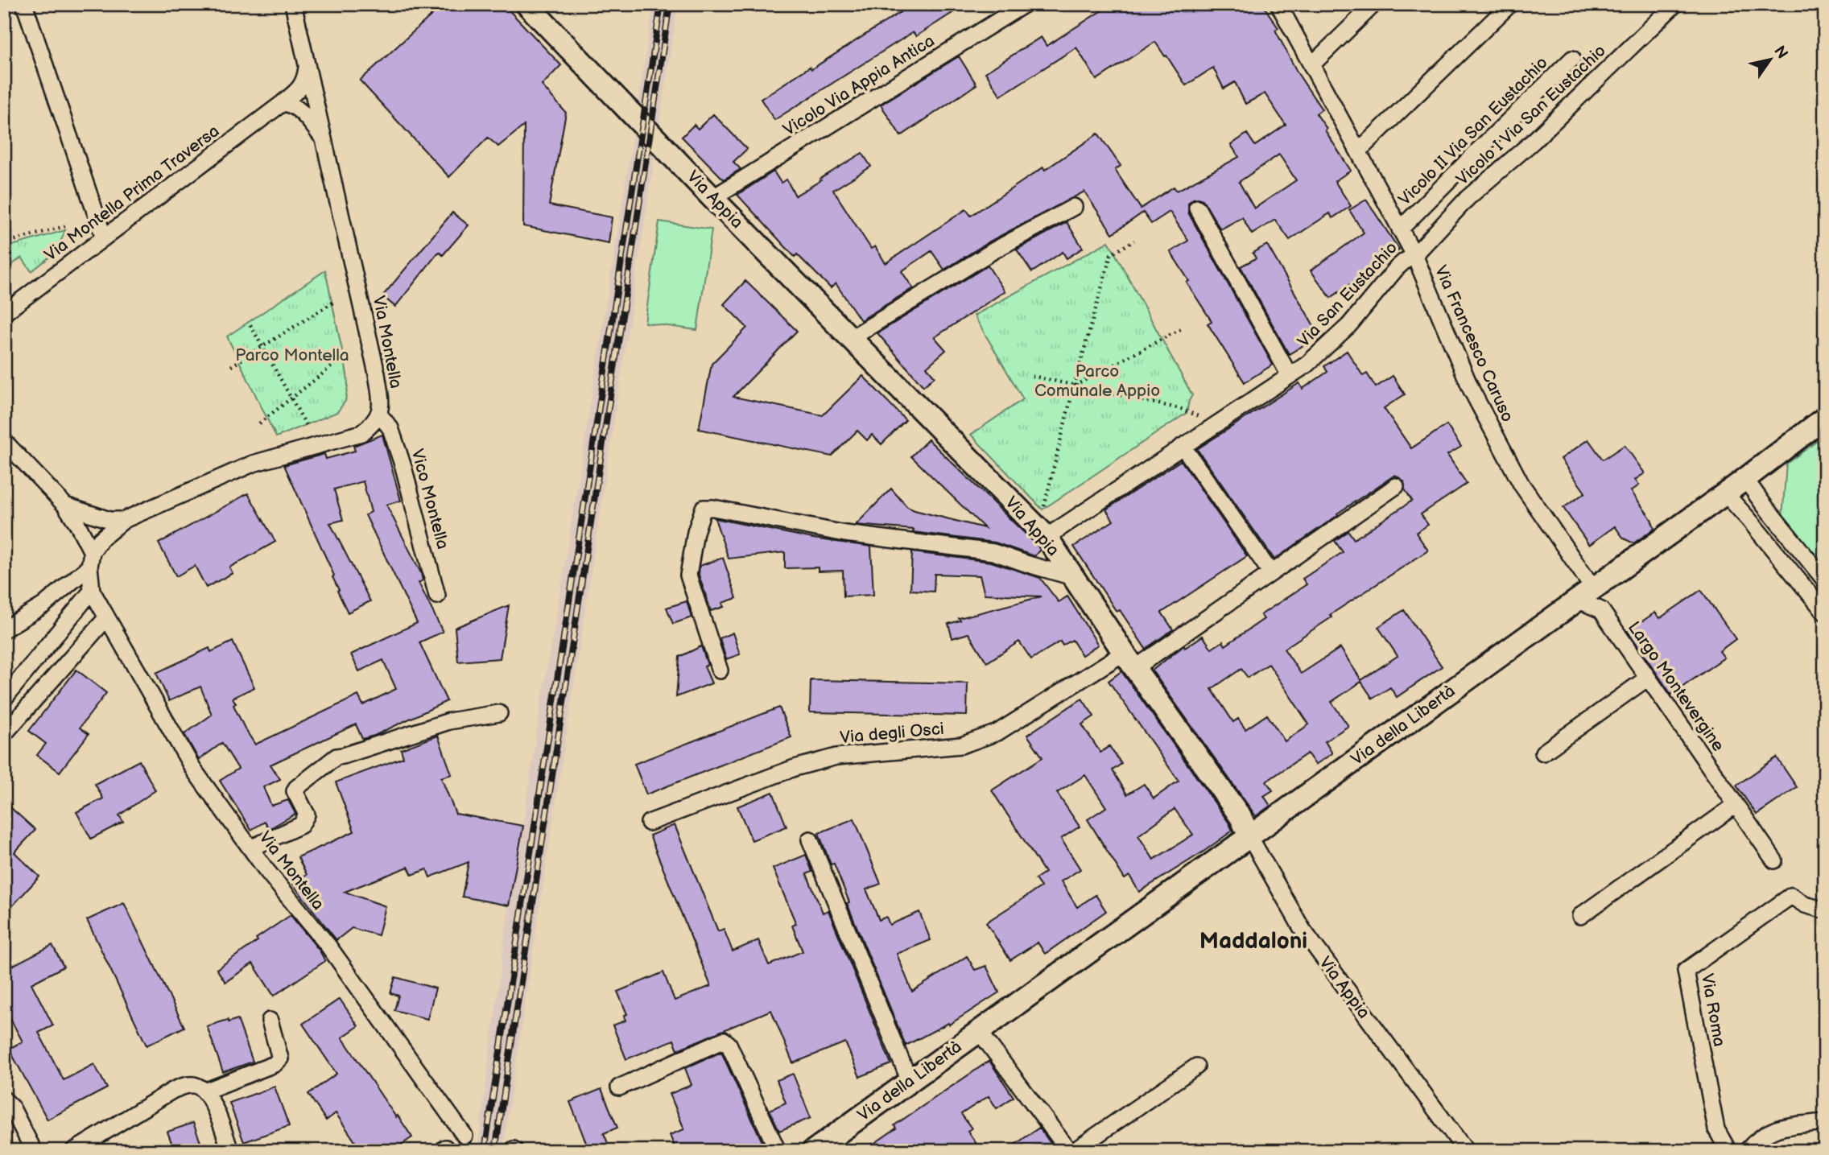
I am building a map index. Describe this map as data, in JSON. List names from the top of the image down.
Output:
{
  "streets": {
    "main road": ["Via Appia", "Via della Libertà"],
    "street": [
      "Vicolo Via Appia Antica",
      "Vicolo I Via San Eustachio",
      "Vicolo II Via San Eustachio",
      "Via Montella Prima Traversa",
      "Via San Eustachio",
      "Via Montella",
      "Via Francesco Caruso",
      "Vico Montella",
      "Largo Montevergine",
      "Via degli Osci",
      "Via Roma"
    ]
  },
  "crossings": [
    ["Vicolo Via Appia Antica", "Via Appia"],
    ["Vicolo I Via San Eustachio", "Via San Eustachio"],
    ["Vicolo I Via San Eustachio", "Via Francesco Caruso"],
    ["Vicolo II Via San Eustachio", "Via San Eustachio"],
    ["Via Montella Prima Traversa", "Via Montella"],
    ["Via Appia", "Via San Eustachio"],
    ["Via Appia", "Via della Libertà"],
    ["Via Appia", "Via degli Osci"],
    ["Via San Eustachio", "Via Francesco Caruso"],
    ["Via Montella", "Vico Montella"],
    ["Via Francesco Caruso", "Largo Montevergine"],
    ["Via Francesco Caruso", "Via della Libertà"],
    ["Largo Montevergine", "Via della Libertà"]
  ],
  "districts": ["Maddaloni"],
  "parks": ["Parco Montella", "Parco Comunale Appio"],
  "north": "top right"
}
